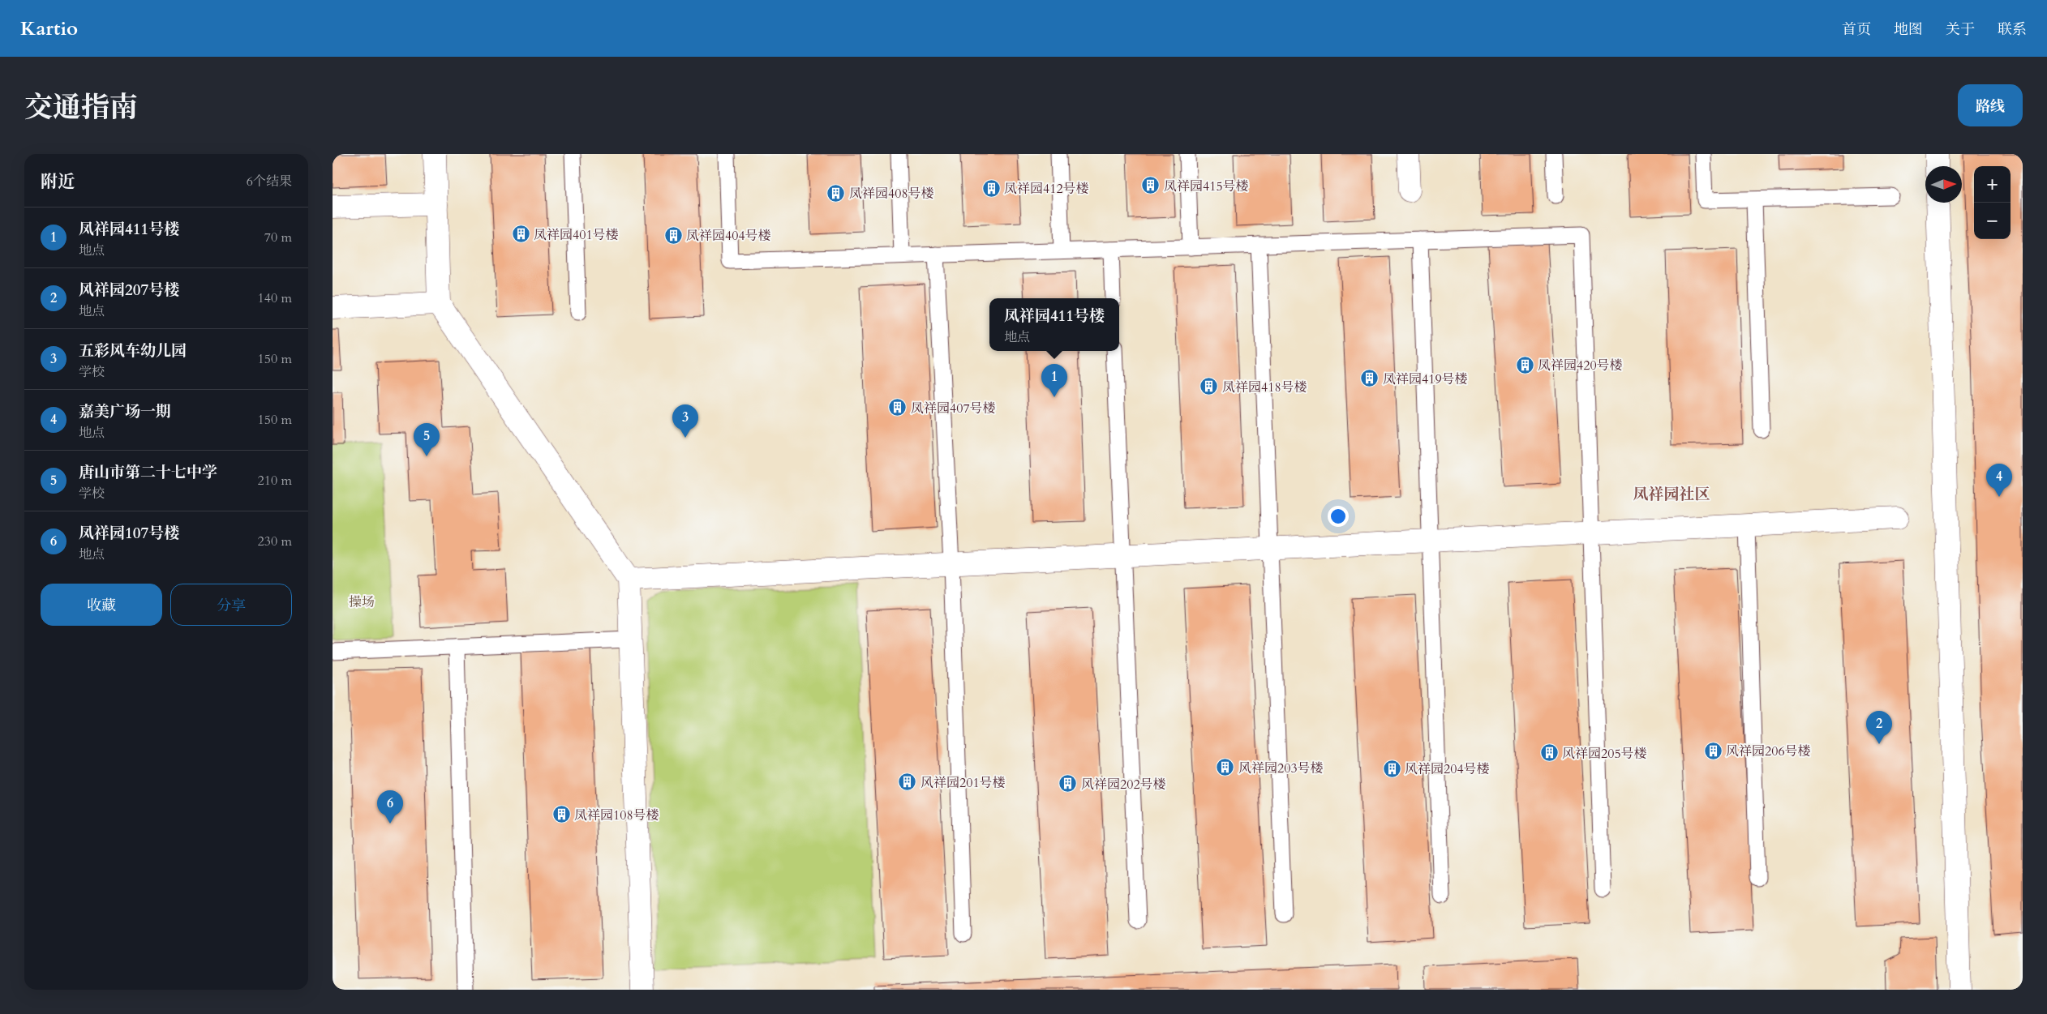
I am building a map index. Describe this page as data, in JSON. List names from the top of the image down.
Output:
{
  "districts": ["凤祥园社区"],
  "parks": ["操场"],
  "places": {
    "building": [
      "凤祥园415号楼",
      "凤祥园412号楼",
      "凤祥园408号楼",
      "凤祥园401号楼",
      "凤祥园404号楼",
      "凤祥园420号楼",
      "凤祥园419号楼",
      "凤祥园418号楼",
      "凤祥园407号楼",
      "风祥园206号楼",
      "风祥园205号楼",
      "风祥园203号楼",
      "风祥园204号楼",
      "风祥园201号楼",
      "风祥园202号楼",
      "凤祥园108号楼"
    ]
  },
  "north": "right",
  "page": {
    "header": "Kartio",
    "nav": [
      "首页",
      "地图",
      "关于",
      "联系"
    ],
    "title": "交通指南",
    "buttons": [
      "路线",
      ["收藏", "分享"]
    ],
    "heading": ["附近", "6个结果"],
    "map_buttons": ["+", "−"],
    "list": [
      {
        "mark": "1",
        "name": "凤祥园411号楼",
        "note": "地点",
        "value": "70 m"
      },
      {
        "mark": "2",
        "name": "风祥园207号楼",
        "note": "地点",
        "value": "140 m"
      },
      {
        "mark": "3",
        "name": "五彩风车幼儿园",
        "note": "学校",
        "value": "150 m"
      },
      {
        "mark": "4",
        "name": "嘉美广场一期",
        "note": "地点",
        "value": "150 m"
      },
      {
        "mark": "5",
        "name": "唐山市第二十七中学",
        "note": "学校",
        "value": "210 m"
      },
      {
        "mark": "6",
        "name": "凤祥园107号楼",
        "note": "地点",
        "value": "230 m"
      }
    ],
    "popup": ["凤祥园411号楼", "地点"],
    "pins": [
      "1",
      "3",
      "5",
      "4",
      "2",
      "6"
    ]
  }
}
